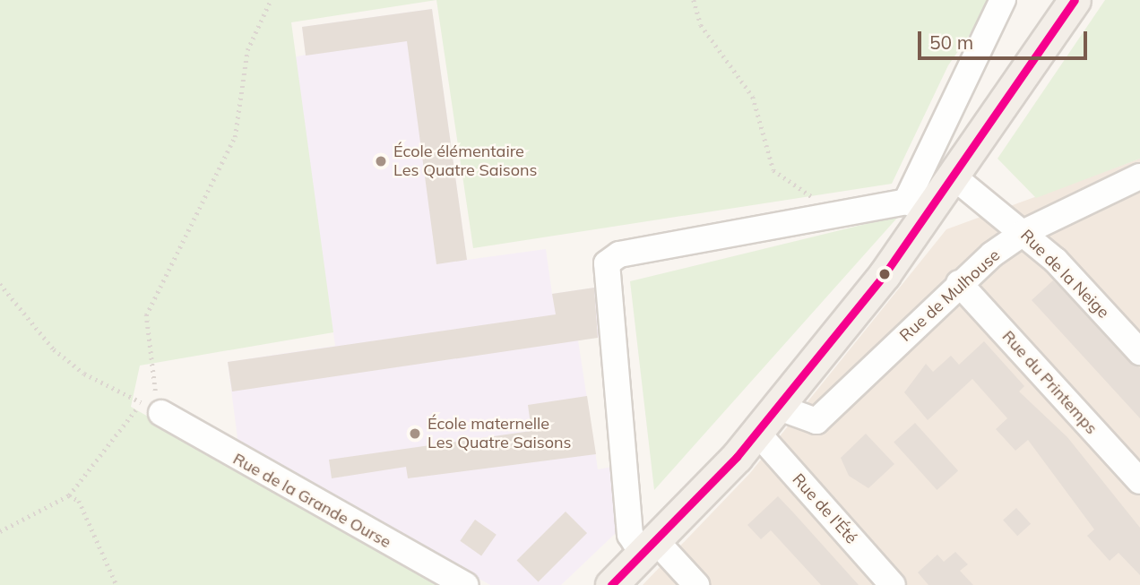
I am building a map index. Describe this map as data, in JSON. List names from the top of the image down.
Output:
{
  "streets": {
    "street": [
      "Rue de la Neige",
      "Rue de Mulhouse",
      "Rue du Printemps",
      "Rue de la Grande Ourse",
      "Rue de l'Été"
    ]
  },
  "crossings": [
    ["Rue de la Neige", "Rue de Mulhouse"],
    ["Rue de Mulhouse", "Rue du Printemps"]
  ],
  "places": ["École élémentaire Les Quatre Saisons", "École maternelle Les Quatre Saisons"],
  "scale_bar": "50 m"
}
